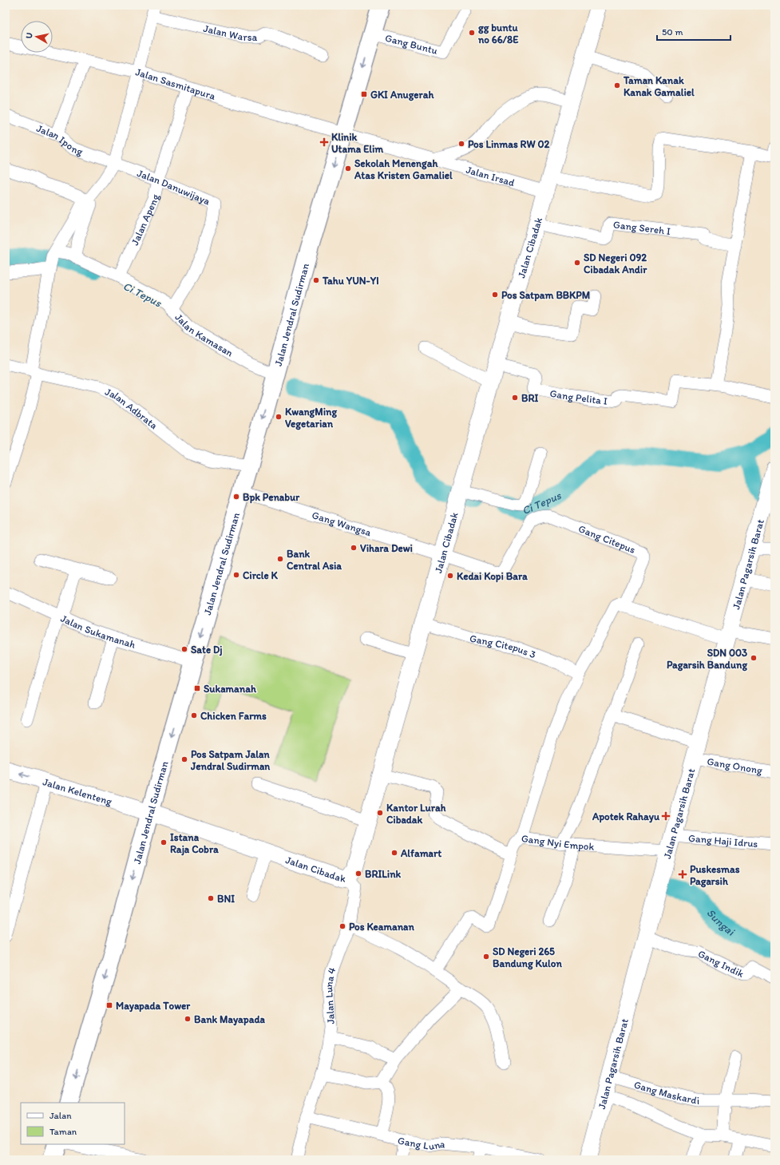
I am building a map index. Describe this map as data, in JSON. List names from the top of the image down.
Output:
{
  "streets": {
    "main road": [
      "Jalan Cibadak",
      "Jalan Jendral Sudirman",
      "Jalan Pagarsih Barat",
      "Jalan Kelenteng"
    ],
    "street": [
      "Jalan Warsa",
      "Gang Buntu",
      "Jalan Sasmitapura",
      "Jalan Ipong",
      "Jalan Irsad",
      "Jalan Danuwijaya",
      "Jalan Apeng",
      "Gang Sereh I",
      "Jalan Kamasan",
      "Gang Pelita I",
      "Jalan Adbrata",
      "Gang Wangsa",
      "Gang Citepus",
      "Jalan Sukamanah",
      "Gang Citepus 3",
      "Gang Onong",
      "Gang Haji Idrus",
      "Gang Nyi Empok",
      "Gang Indik",
      "Jalan Luna 4",
      "Gang Maskardi",
      "Gang Luna"
    ]
  },
  "crossings": [
    ["Gang Buntu", "Jalan Jendral Sudirman"],
    ["Jalan Sasmitapura", "Jalan Irsad"],
    ["Jalan Sasmitapura", "Jalan Apeng"],
    ["Jalan Sasmitapura", "Jalan Jendral Sudirman"],
    ["Jalan Ipong", "Jalan Danuwijaya"],
    ["Jalan Irsad", "Jalan Cibadak"],
    ["Jalan Irsad", "Jalan Jendral Sudirman"],
    ["Jalan Danuwijaya", "Jalan Apeng"],
    ["Jalan Danuwijaya", "Jalan Kamasan"],
    ["Jalan Apeng", "Jalan Kamasan"],
    ["Gang Sereh I", "Jalan Cibadak"],
    ["Jalan Cibadak", "Jalan Jendral Sudirman"],
    ["Jalan Cibadak", "Gang Pelita I"],
    ["Jalan Cibadak", "Gang Wangsa"],
    ["Jalan Cibadak", "Gang Citepus"],
    ["Jalan Cibadak", "Gang Citepus 3"],
    ["Jalan Cibadak", "Jalan Kelenteng"],
    ["Jalan Cibadak", "Gang Nyi Empok"],
    ["Jalan Cibadak", "Jalan Luna 4"],
    ["Jalan Jendral Sudirman", "Jalan Kamasan"],
    ["Jalan Jendral Sudirman", "Jalan Adbrata"],
    ["Jalan Jendral Sudirman", "Gang Wangsa"],
    ["Jalan Jendral Sudirman", "Jalan Sukamanah"],
    ["Jalan Jendral Sudirman", "Jalan Kelenteng"],
    ["Gang Wangsa", "Gang Citepus"],
    ["Jalan Pagarsih Barat", "Gang Onong"],
    ["Jalan Pagarsih Barat", "Gang Haji Idrus"],
    ["Jalan Pagarsih Barat", "Gang Nyi Empok"],
    ["Jalan Pagarsih Barat", "Gang Indik"],
    ["Jalan Pagarsih Barat", "Gang Maskardi"],
    ["Gang Haji Idrus", "Gang Nyi Empok"],
    ["Jalan Luna 4", "Gang Luna"]
  ],
  "one_way": ["Jalan Jendral Sudirman"],
  "water": ["Ci Tepus", "Sungai"],
  "places": {
    "other": [
      "gg buntu no 66/8E",
      "Taman Kanak Kanak Gamaliel",
      "Pos Linmas RW 02",
      "Sekolah Menengah Atas Kristen Gamaliel",
      "SD Negeri 092 Cibadak Andir",
      "Tahu YUN-YI",
      "Pos Satpam BBKPM",
      "BRI",
      "KwangMing Vegetarian",
      "Bpk Penabur",
      "Vihara Dewi",
      "Bank Central Asia",
      "Circle K",
      "Kedai Kopi Bara",
      "Sate Dj",
      "SDN 003 Pagarsih Bandung",
      "Chicken Farms",
      "Pos Satpam Jalan Jendral Sudirman",
      "Kantor Lurah Cibadak",
      "Istana Raja Cobra",
      "Alfamart",
      "BRILink",
      "BNI",
      "Pos Keamanan",
      "SD Negeri 265 Bandung Kulon",
      "Bank Mayapada"
    ],
    "transit": ["GKI Anugerah", "Sukamanah", "Mayapada Tower"],
    "health": ["Klinik Utama Elim", "Apotek Rahayu", "Puskesmas Pagarsih"]
  },
  "legend": ["Jalan", "Taman"],
  "scale_bar": "50 m",
  "north": "left"
}
